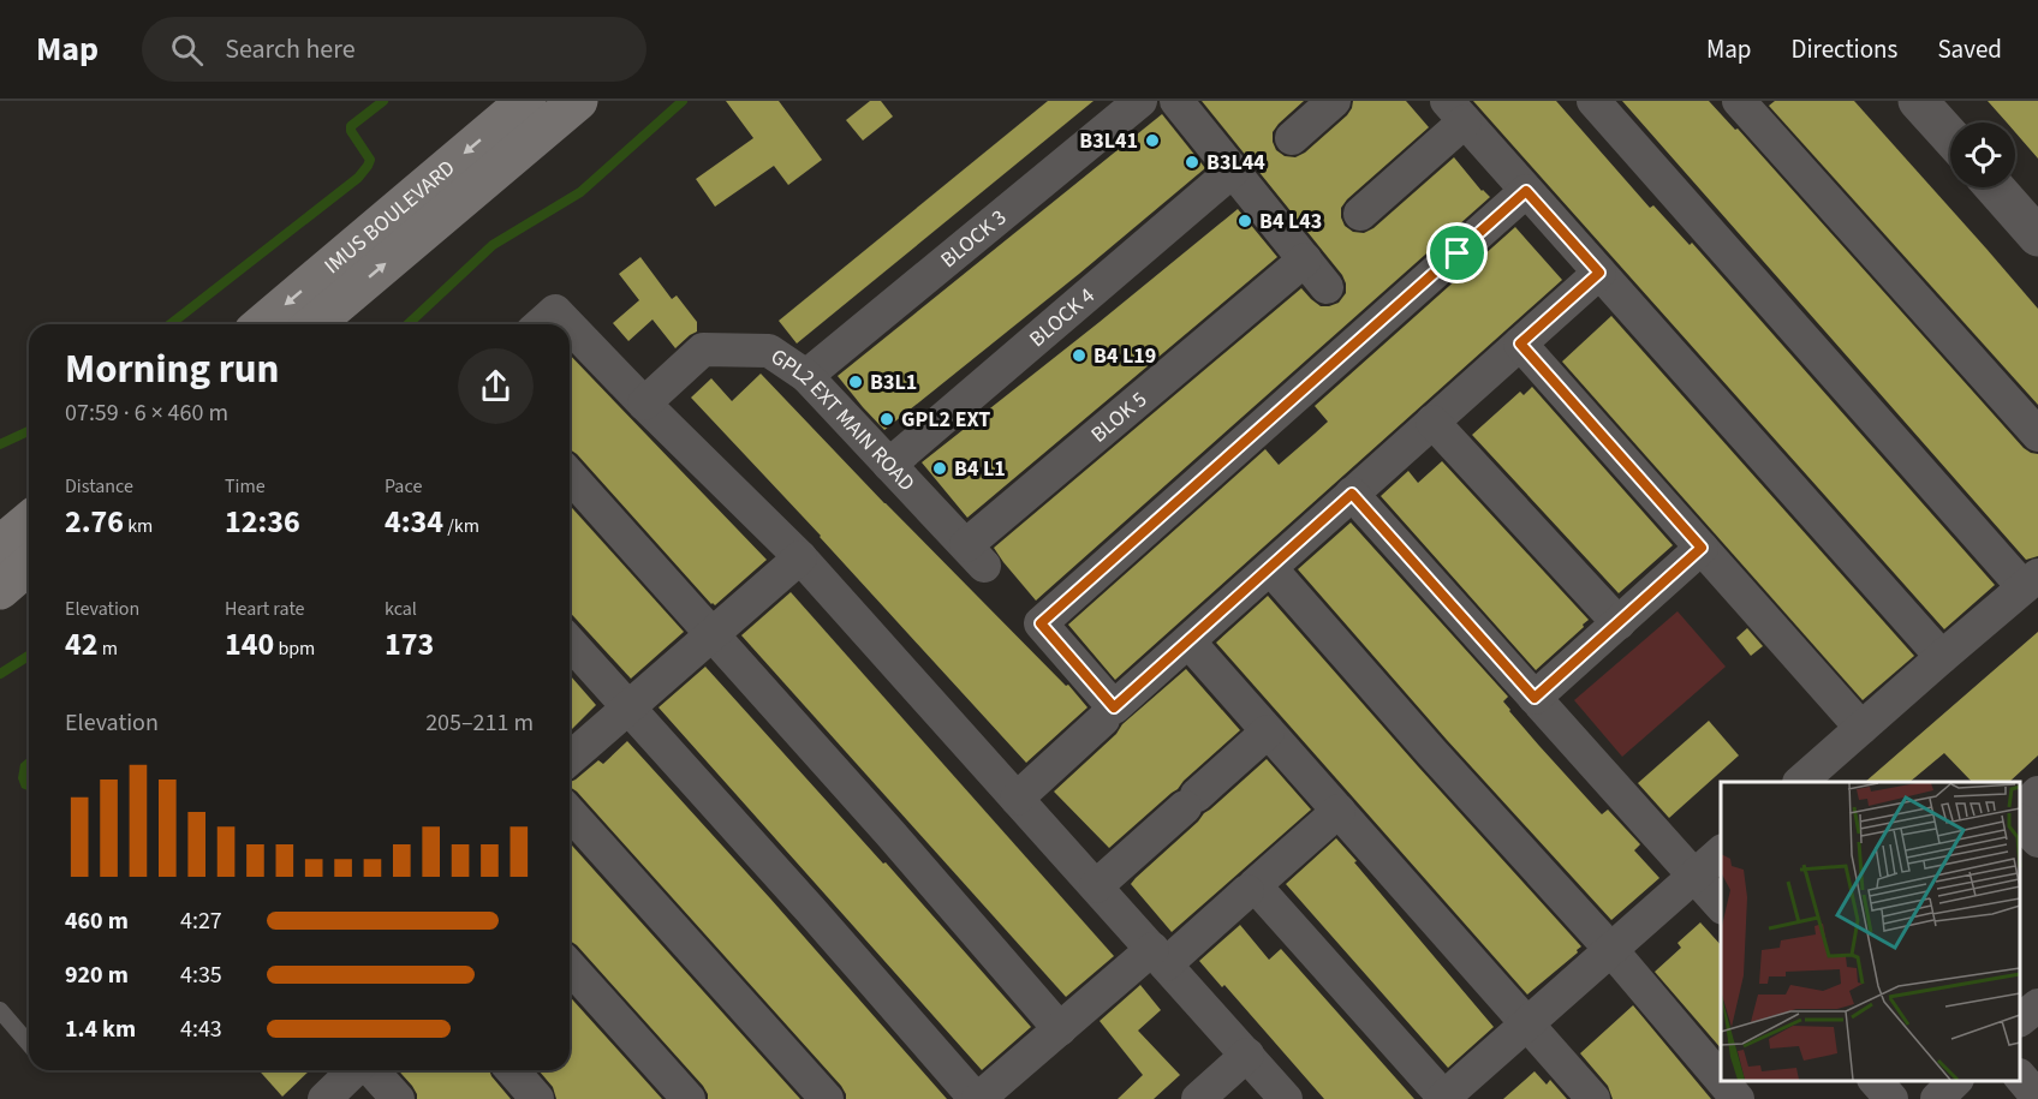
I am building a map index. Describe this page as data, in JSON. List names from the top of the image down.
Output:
{
  "streets": {
    "main road": ["IMUS BOULEVARD"],
    "street": [
      "BLOCK 3",
      "BLOCK 4",
      "BLOK 5",
      "GPL2 EXT MAIN ROAD"
    ]
  },
  "crossings": [
    ["BLOCK 3", "GPL2 EXT MAIN ROAD"],
    ["BLOCK 4", "GPL2 EXT MAIN ROAD"],
    ["BLOK 5", "GPL2 EXT MAIN ROAD"]
  ],
  "places": [
    "B3L41",
    "B3L44",
    "B4 L43",
    "B4 L19",
    "B3L1",
    "GPL2 EXT",
    "B4 L1"
  ],
  "page": {
    "header": "Map",
    "search": "Search here",
    "nav": ["Map", "Directions", "Saved"],
    "heading": ["Morning run", "07:59 · 6 × 460 m"],
    "stats": [
      ["Distance", "2.76 km"],
      ["Time", "12:36"],
      ["Pace", "4:34 /km"],
      ["Elevation", "42 m"],
      ["Heart rate", "140 bpm"],
      ["kcal", "173"]
    ],
    "chart": ["Elevation", "205–211 m"],
    "list": [
      {
        "name": "460 m",
        "note": "4:27"
      },
      {
        "name": "920 m",
        "note": "4:35"
      },
      {
        "name": "1.4 km",
        "note": "4:43"
      }
    ]
  }
}
